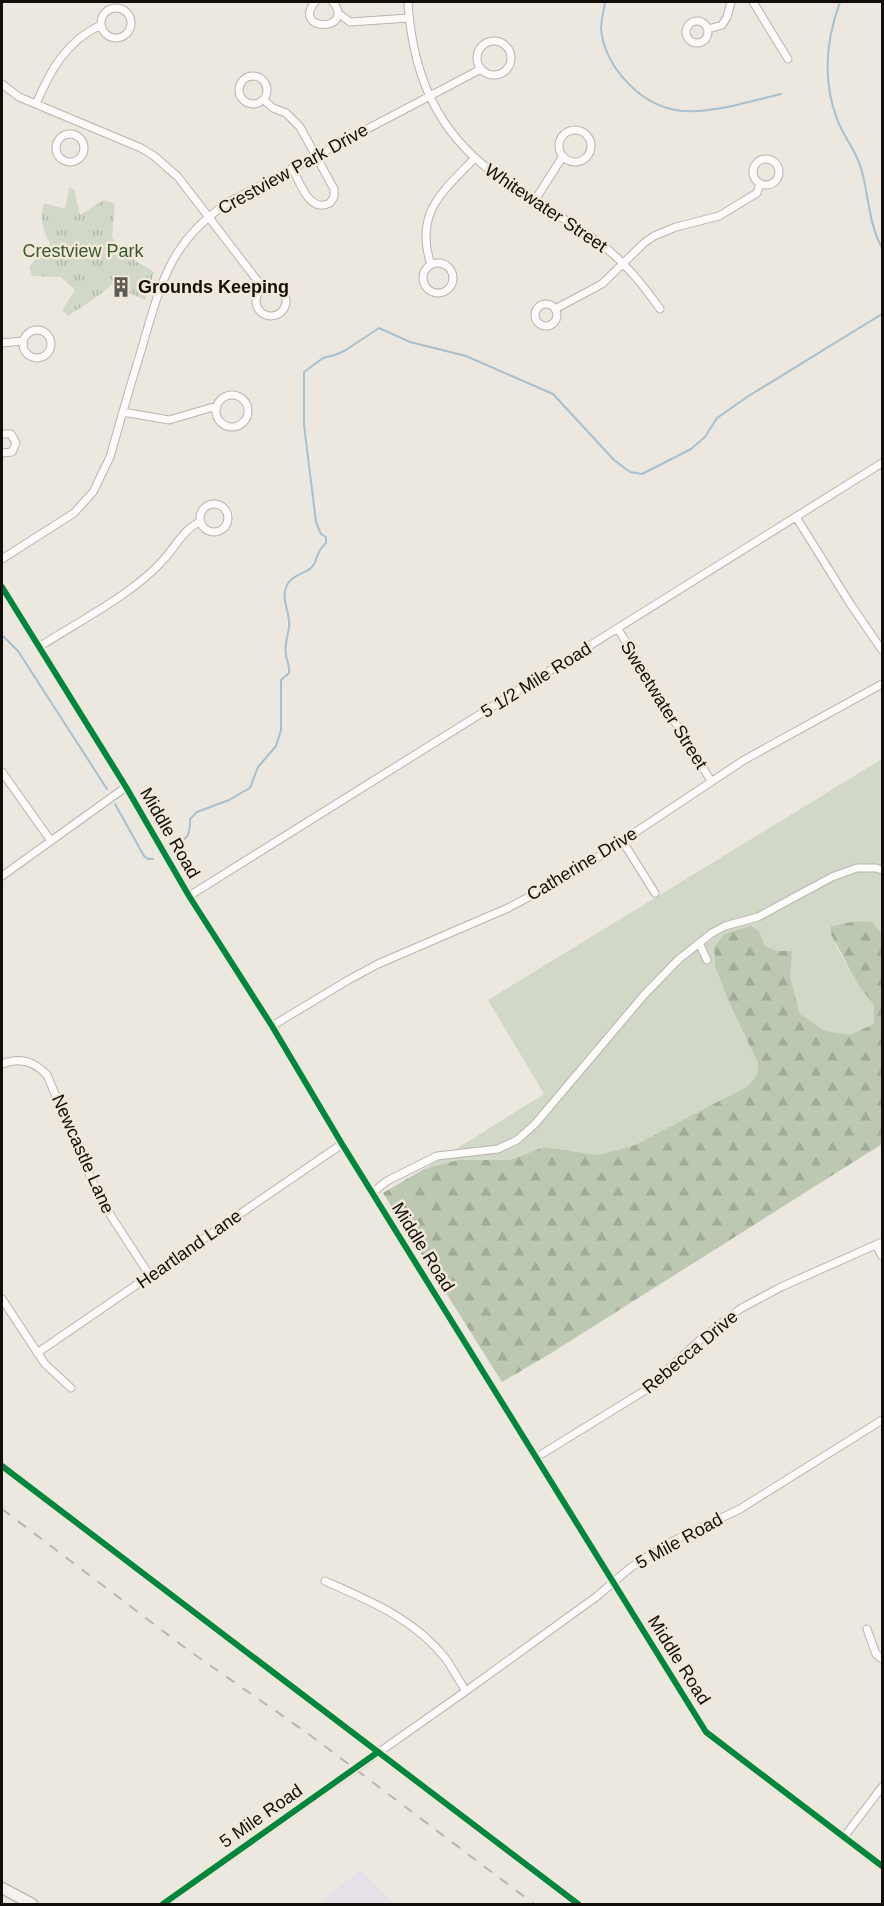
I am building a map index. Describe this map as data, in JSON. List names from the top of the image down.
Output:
{
  "streets": {
    "street": [
      "Crestview Park Drive",
      "Whitewater Street",
      "5 1/2 Mile Road",
      "Sweetwater Street",
      "Middle Road",
      "Catherine Drive",
      "Newcastle Lane",
      "Heartland Lane",
      "Rebecca Drive",
      "5 Mile Road"
    ]
  },
  "crossings": [
    ["Crestview Park Drive", "Whitewater Street"],
    ["5 1/2 Mile Road", "Sweetwater Street"],
    ["5 1/2 Mile Road", "Middle Road"],
    ["Sweetwater Street", "Catherine Drive"],
    ["Middle Road", "Catherine Drive"],
    ["Middle Road", "Heartland Lane"],
    ["Middle Road", "Rebecca Drive"],
    ["Middle Road", "5 Mile Road"],
    ["Newcastle Lane", "Heartland Lane"]
  ],
  "parks": ["Crestview Park"],
  "places": {
    "building": ["Grounds Keeping"]
  }
}
